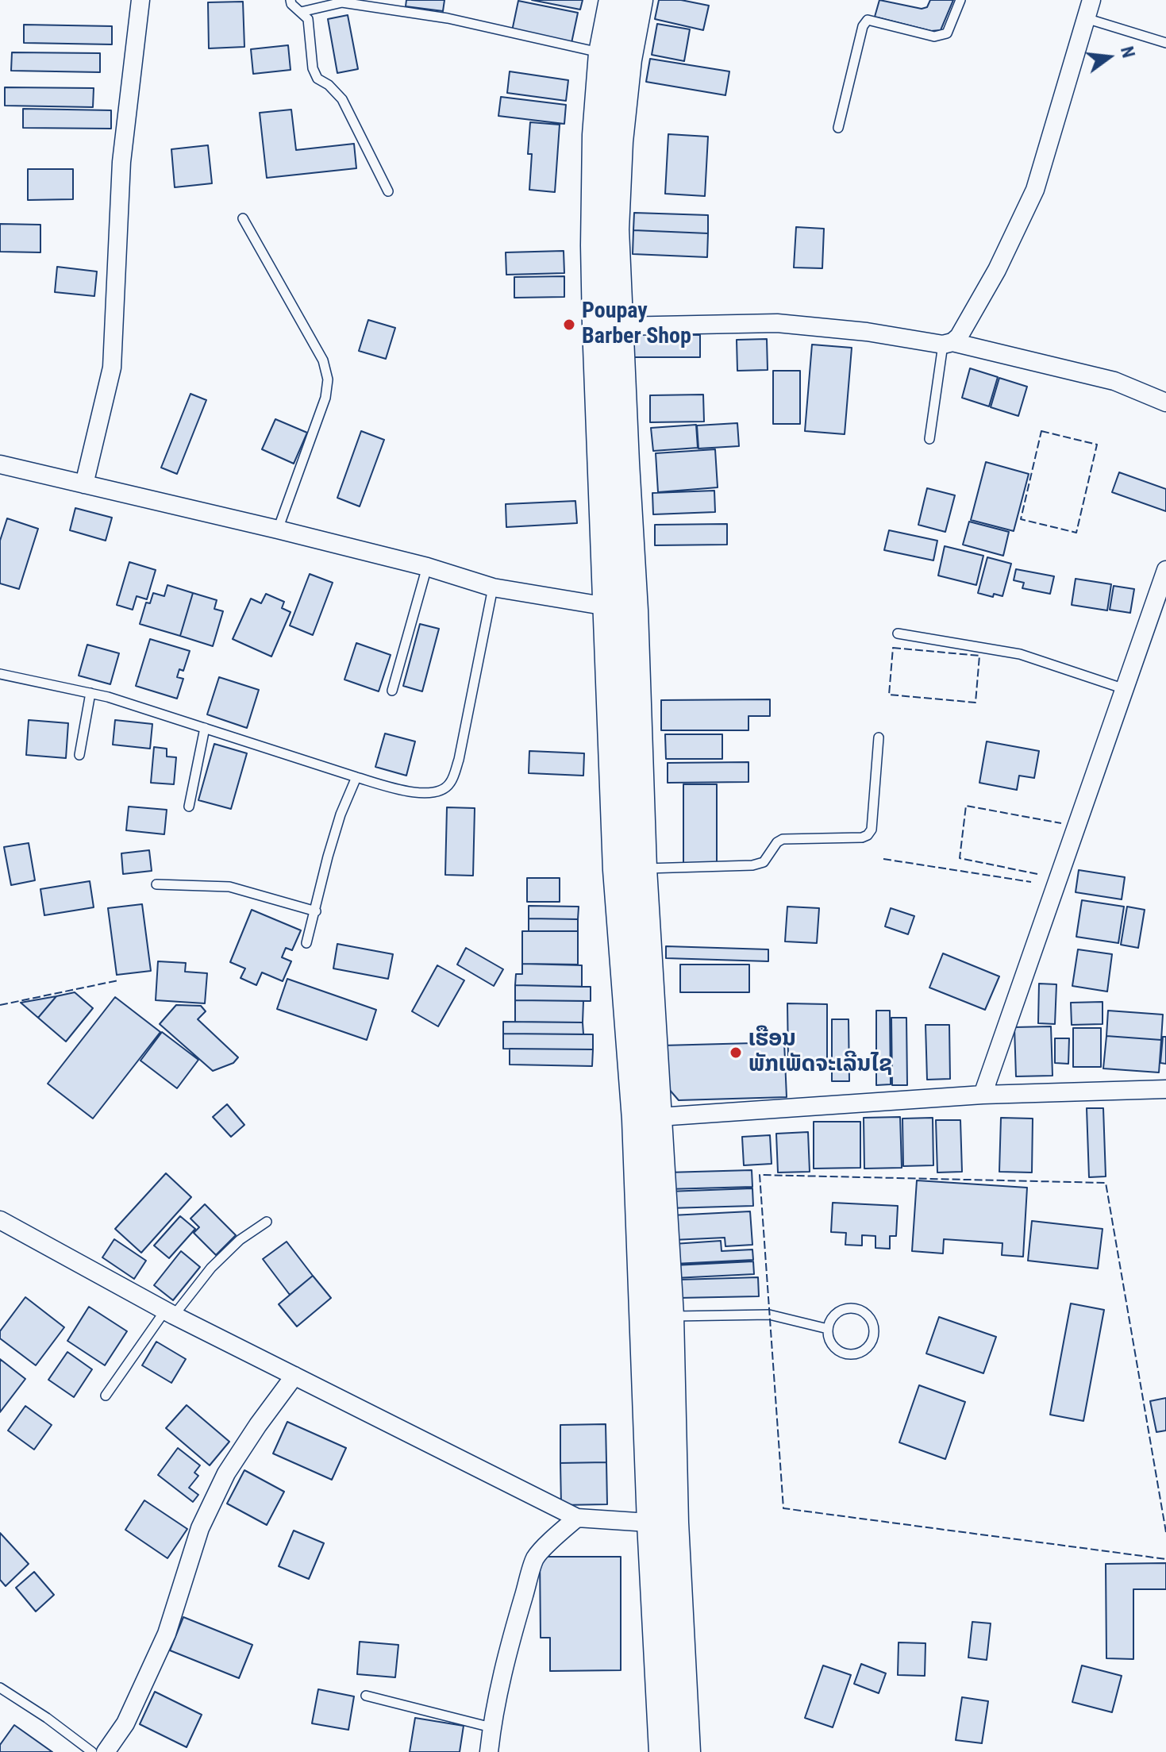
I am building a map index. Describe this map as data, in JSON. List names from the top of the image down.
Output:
{
  "places": ["Poupay Barber Shop", "ເຮືອນ ພັກເພັດຈະເລີນໄຊ"],
  "north": "right"
}
